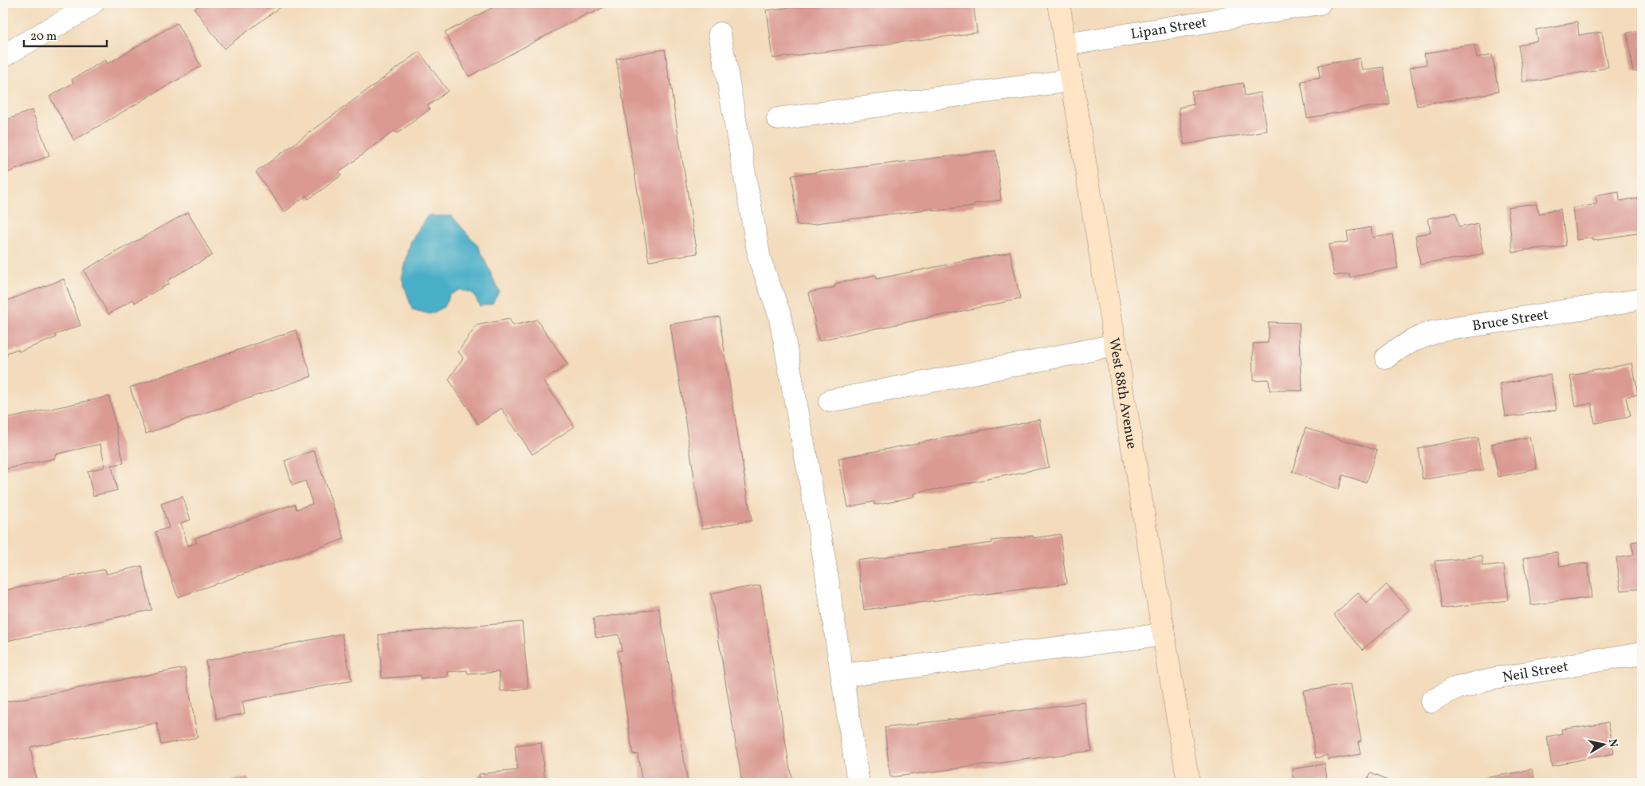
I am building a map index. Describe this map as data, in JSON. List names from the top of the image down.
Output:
{
  "streets": {
    "main road": ["West 88th Avenue"],
    "street": ["Lipan Street", "Bruce Street", "Neil Street"]
  },
  "crossings": [
    ["Lipan Street", "West 88th Avenue"]
  ],
  "scale_bar": "20 m",
  "north": "right"
}
